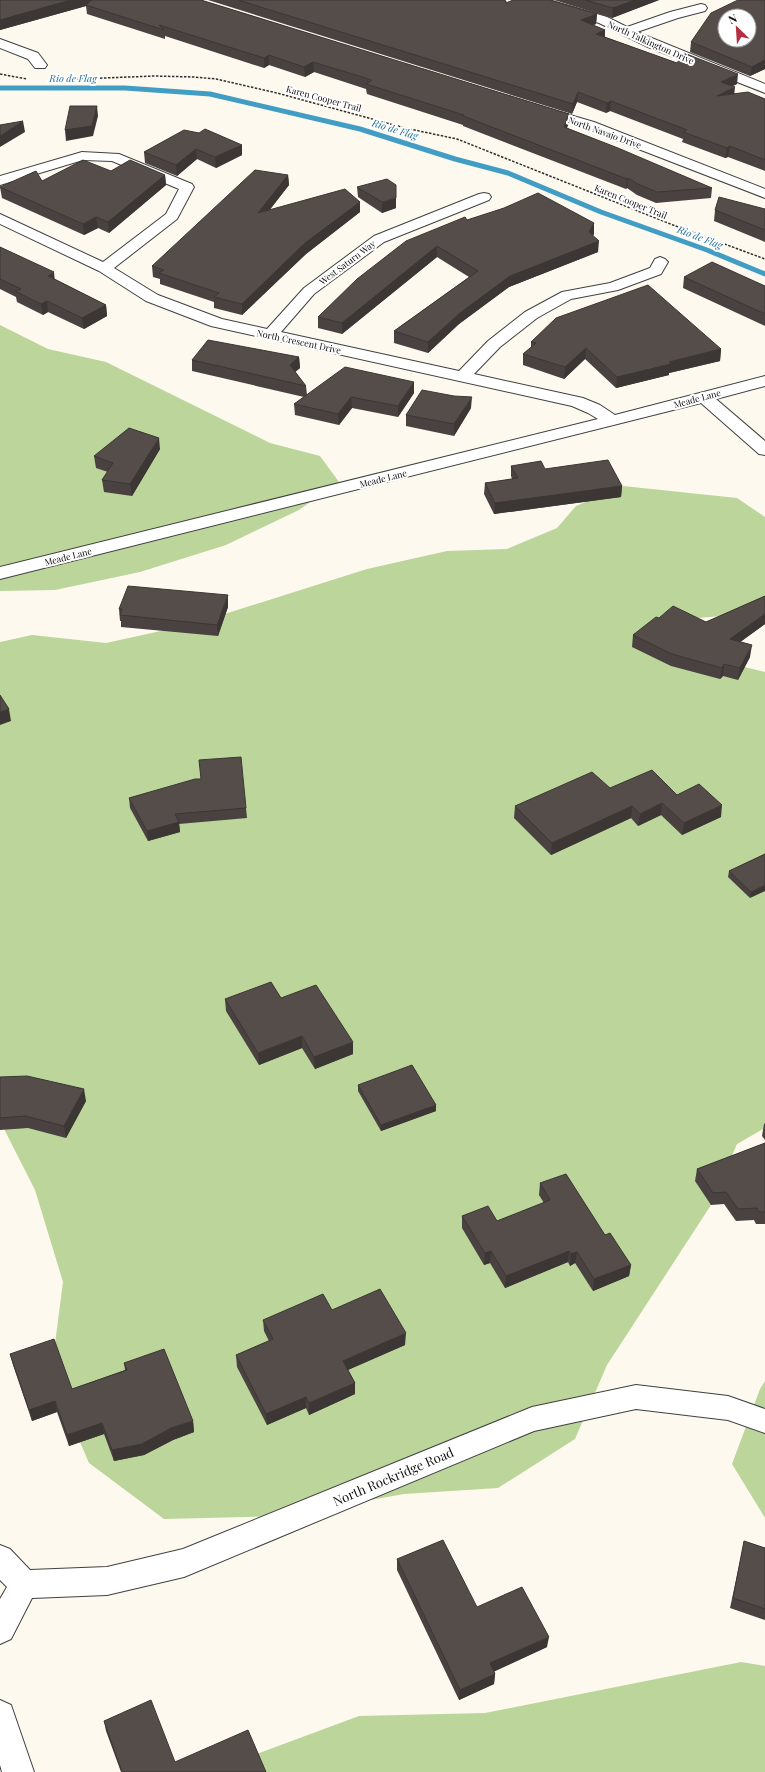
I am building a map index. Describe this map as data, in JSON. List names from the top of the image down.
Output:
{
  "streets": {
    "street": [
      "North Talkington Drive",
      "North Navajo Drive",
      "West Saturn Way",
      "North Crescent Drive",
      "Meade Lane",
      "North Rockridge Road"
    ],
    "path": ["Karen Cooper Trail"]
  },
  "crossings": [
    ["West Saturn Way", "North Crescent Drive"],
    ["North Crescent Drive", "Meade Lane"]
  ],
  "water": ["Rio de Flag"],
  "north": "top left"
}
